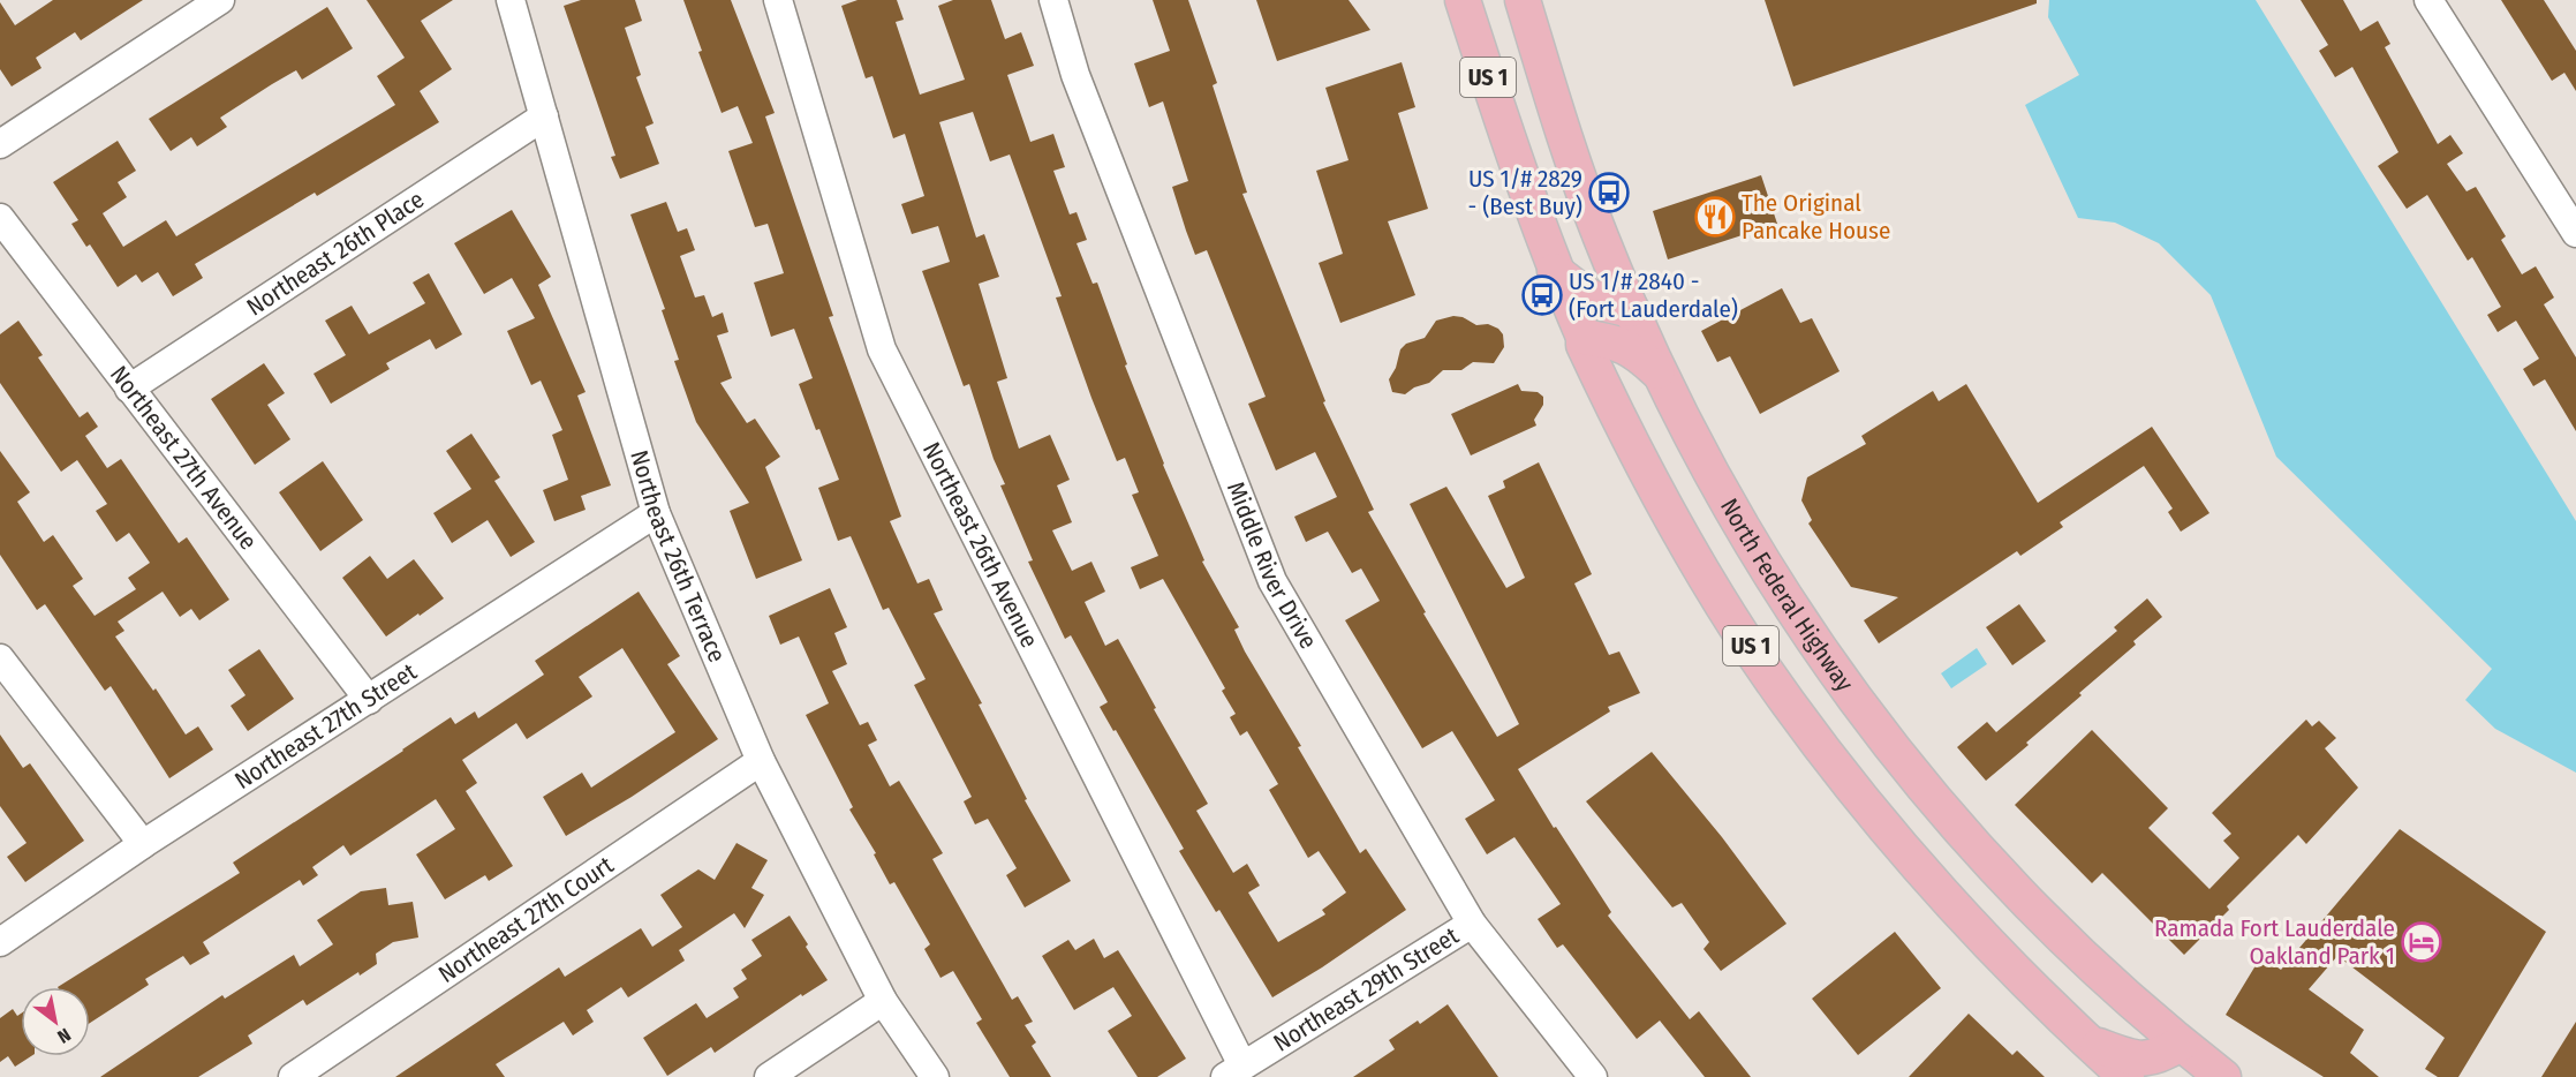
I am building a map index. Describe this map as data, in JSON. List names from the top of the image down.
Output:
{
  "streets": {
    "main road": ["US 1", "North Federal Highway"],
    "street": [
      "Northeast 26th Place",
      "Northeast 27th Avenue",
      "Northeast 26th Avenue",
      "Northeast 26th Terrace",
      "Middle River Drive",
      "Northeast 27th Street",
      "Northeast 27th Court",
      "Northeast 29th Street"
    ]
  },
  "crossings": [
    ["Northeast 26th Place", "Northeast 27th Avenue"],
    ["Northeast 26th Place", "Northeast 26th Terrace"],
    ["Northeast 27th Avenue", "Northeast 27th Street"],
    ["Northeast 26th Avenue", "Northeast 29th Street"],
    ["Northeast 26th Terrace", "Northeast 27th Street"],
    ["Northeast 26th Terrace", "Northeast 27th Court"],
    ["Middle River Drive", "Northeast 29th Street"]
  ],
  "places": {
    "bus stop": ["US 1/# 2829 - (Best Buy)", "US 1/# 2840 - (Fort Lauderdale)"],
    "restaurant": ["The Original Pancake House"],
    "hotel": ["Ramada Fort Lauderdale Oakland Park 1"]
  },
  "north": "bottom right"
}
